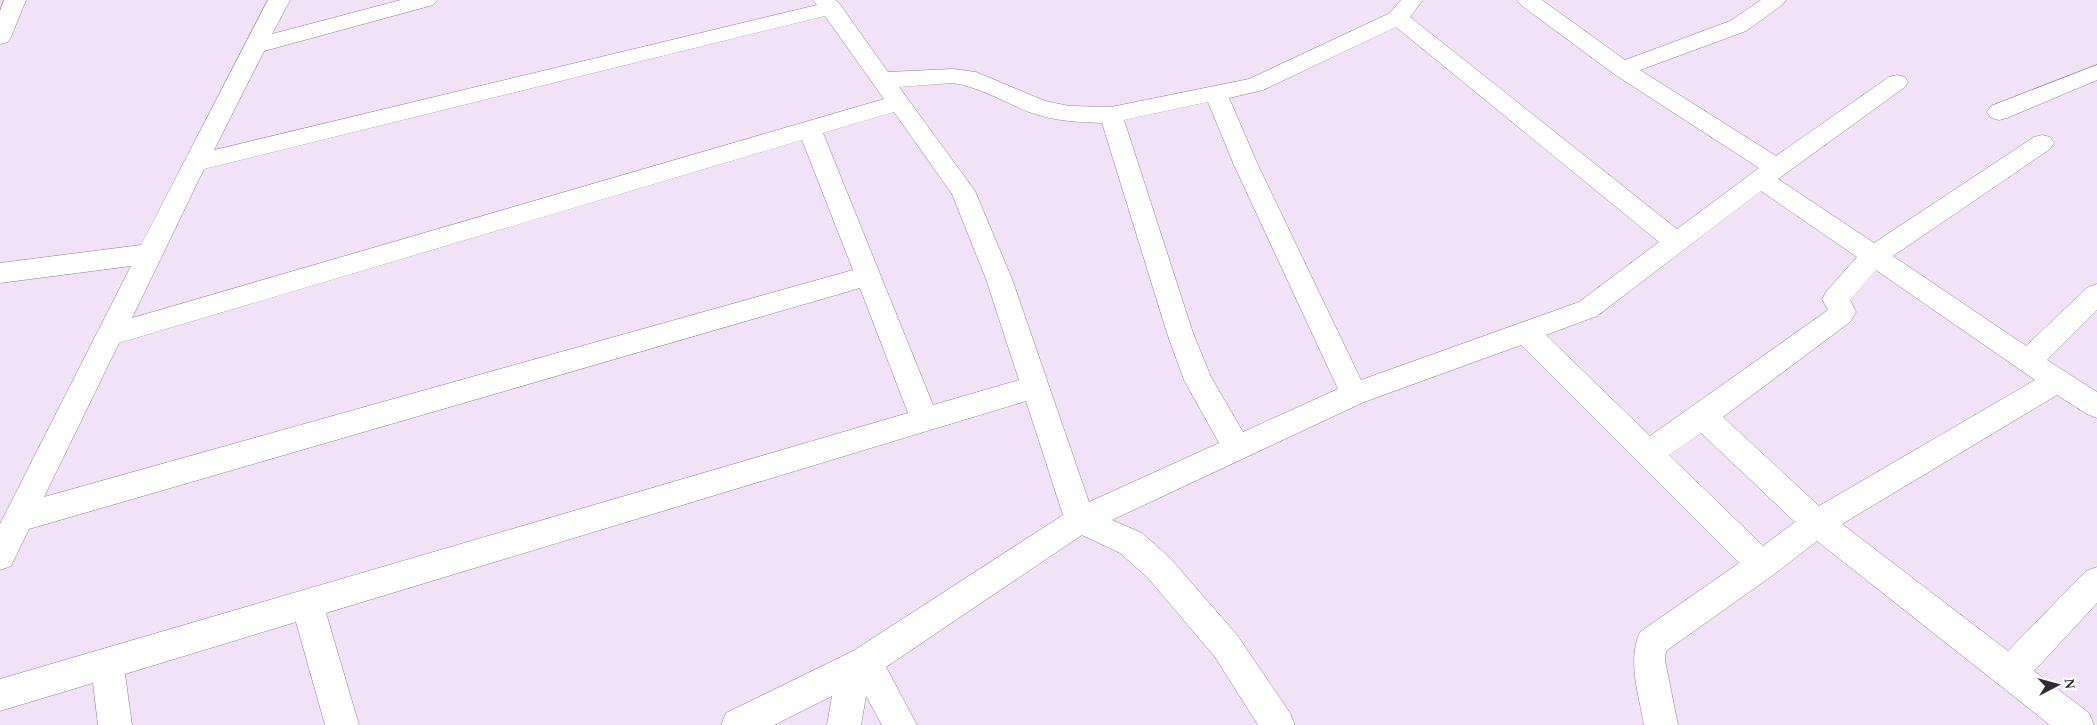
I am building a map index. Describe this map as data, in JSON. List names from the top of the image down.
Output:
{
  "north": "right"
}
